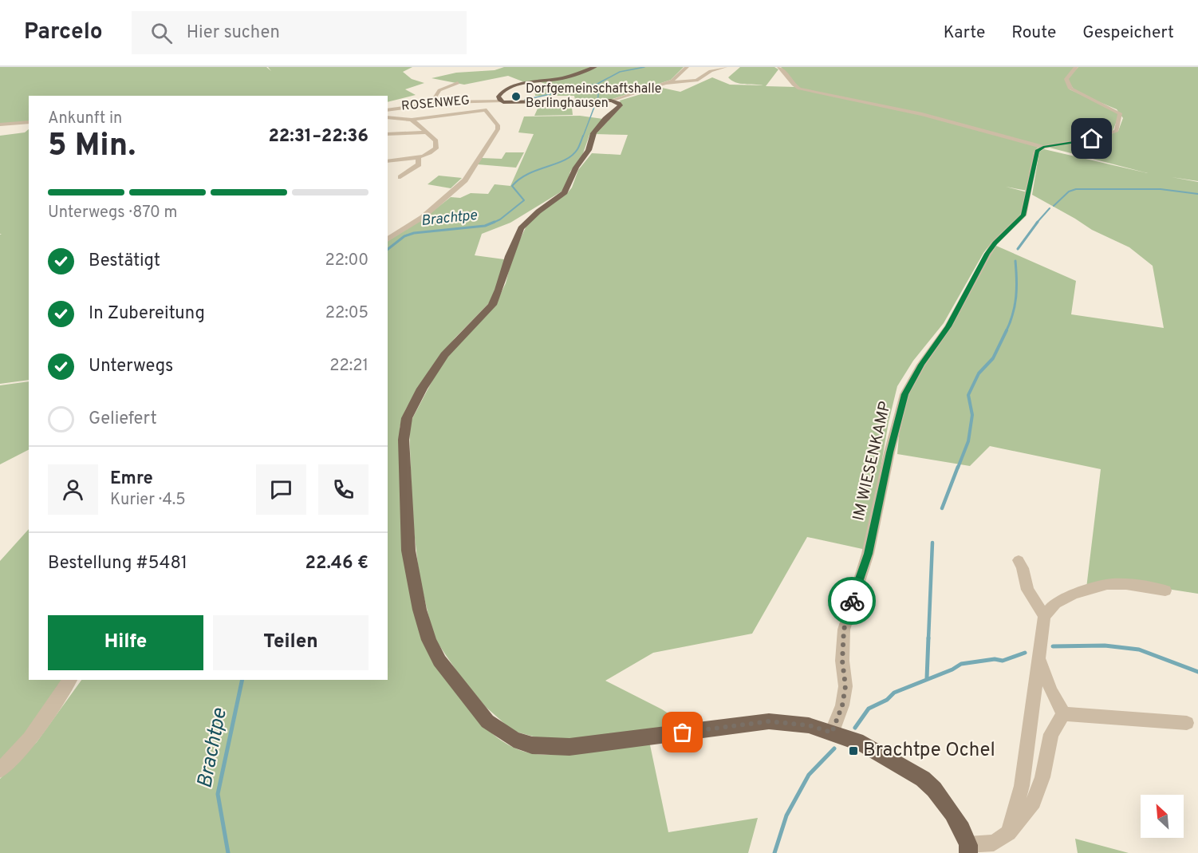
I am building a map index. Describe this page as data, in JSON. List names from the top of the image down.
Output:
{
  "streets": {
    "street": ["ROSENWEG", "IM WIESENKAMP"]
  },
  "water": ["Brachtpe"],
  "places": {
    "other": ["Dorfgemeinschaftshalle Berlinghausen"],
    "transit": ["Brachtpe Ochel"]
  },
  "north": "top left",
  "page": {
    "header": "Parcelo",
    "search": "Hier suchen",
    "nav": ["Karte", "Route", "Gespeichert"],
    "heading": ["5 Min.", "Ankunft in", "22:31–22:36"],
    "panel": [
      "Emre",
      "Kurier · 4.5",
      "Bestellung #5481",
      "22.46 €"
    ],
    "bar": "Unterwegs · 870 m",
    "list": [
      ["Bestätigt", "22:00"],
      ["In Zubereitung", "22:05"],
      ["Unterwegs", "22:21"],
      "Geliefert"
    ],
    "buttons": ["Hilfe", "Teilen"]
  }
}
